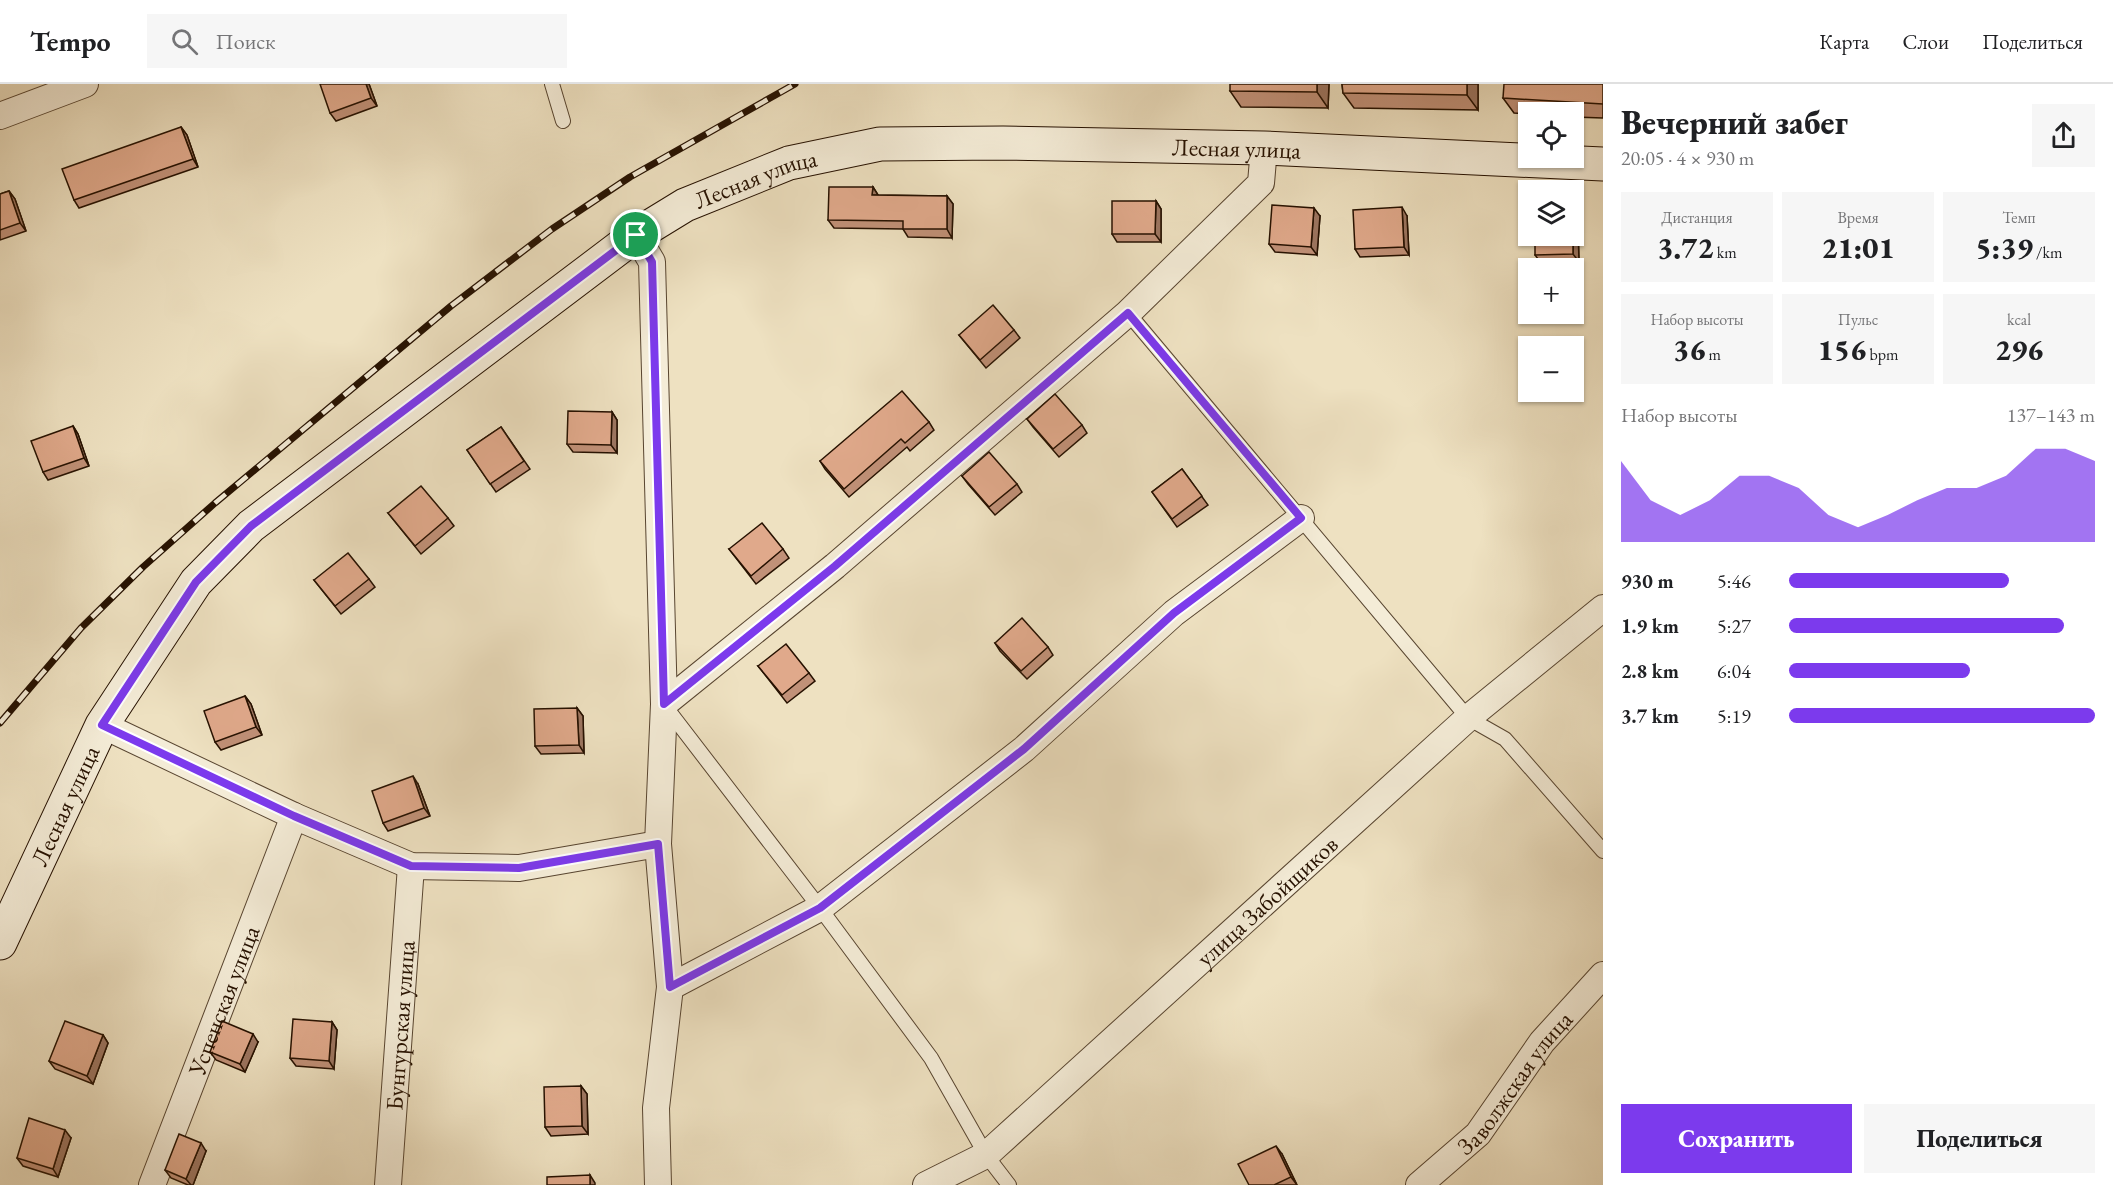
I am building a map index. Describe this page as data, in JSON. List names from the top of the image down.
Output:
{
  "streets": {
    "main road": ["Лесная улица"],
    "street": [
      "улица Забойщиков",
      "Успенская улица",
      "Бунгурская улица",
      "Заволжская улица"
    ]
  },
  "page": {
    "header": "Tempo",
    "search": "Поиск",
    "nav": ["Карта", "Слои", "Поделиться"],
    "heading": ["Вечерний забег", "20:05 · 4 × 930 m"],
    "map_buttons": ["+", "−"],
    "stats": [
      ["Дистанция", "3.72 km"],
      ["Время", "21:01"],
      ["Темп", "5:39 /km"],
      ["Набор высоты", "36 m"],
      ["Пульс", "156 bpm"],
      ["kcal", "296"]
    ],
    "chart": ["Набор высоты", "137–143 m"],
    "list": [
      {
        "name": "930 m",
        "note": "5:46"
      },
      {
        "name": "1.9 km",
        "note": "5:27"
      },
      {
        "name": "2.8 km",
        "note": "6:04"
      },
      {
        "name": "3.7 km",
        "note": "5:19"
      }
    ],
    "buttons": ["Сохранить", "Поделиться"]
  }
}
